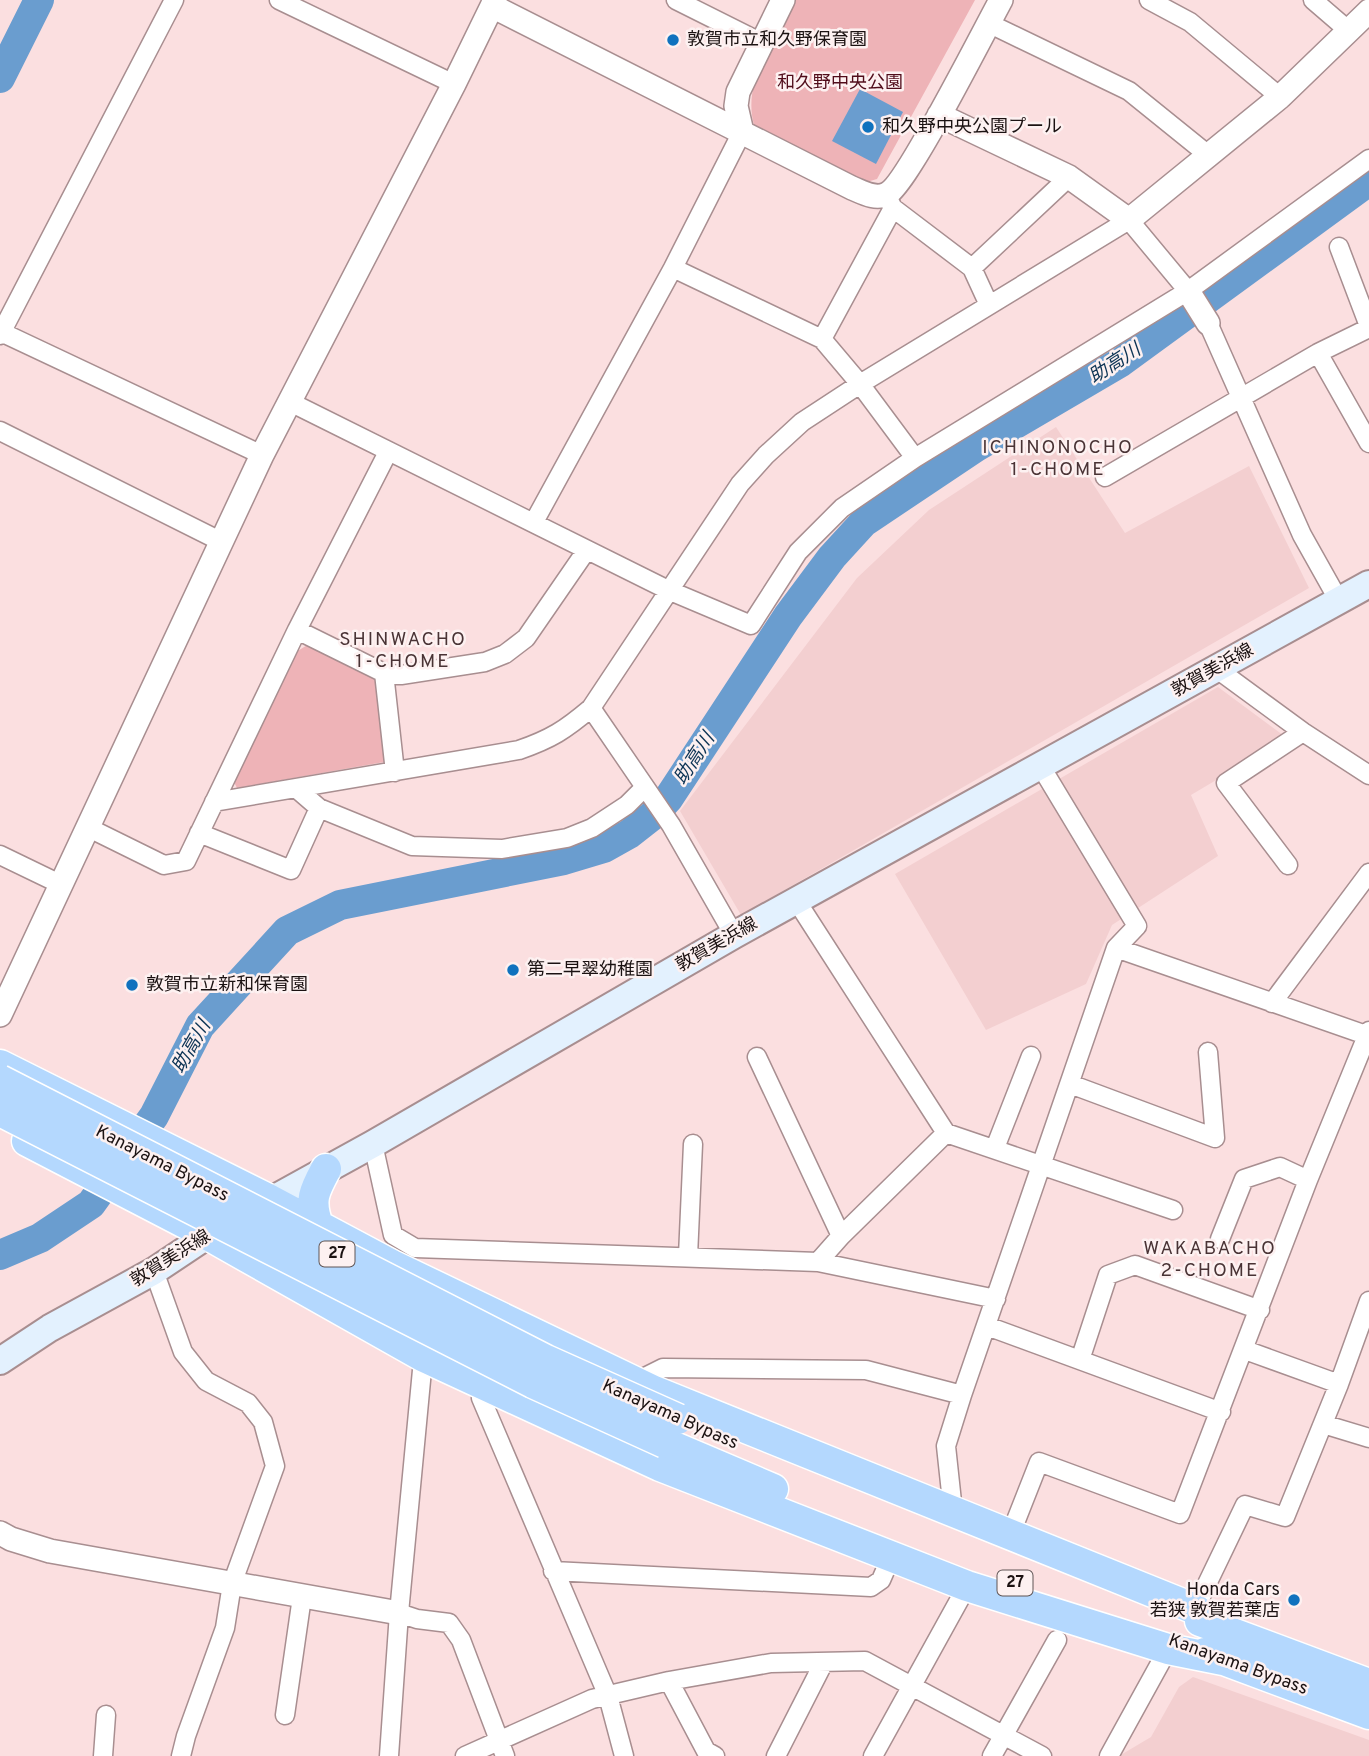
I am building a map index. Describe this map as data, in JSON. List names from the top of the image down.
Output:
{
  "streets": {
    "highway": ["Kanayama Bypass", "27"],
    "main road": ["敦賀美浜線"]
  },
  "districts": ["ICHINONOCHO 1-CHOME", "SHINWACHO 1-CHOME", "WAKABACHO 2-CHOME"],
  "water": ["助高川"],
  "parks": ["和久野中央公園"],
  "places": [
    "敦賀市立和久野保育園",
    "和久野中央公園プール",
    "第二早翠幼稚園",
    "敦賀市立新和保育園",
    "Honda Cars 若狭 敦賀若葉店"
  ]
}
